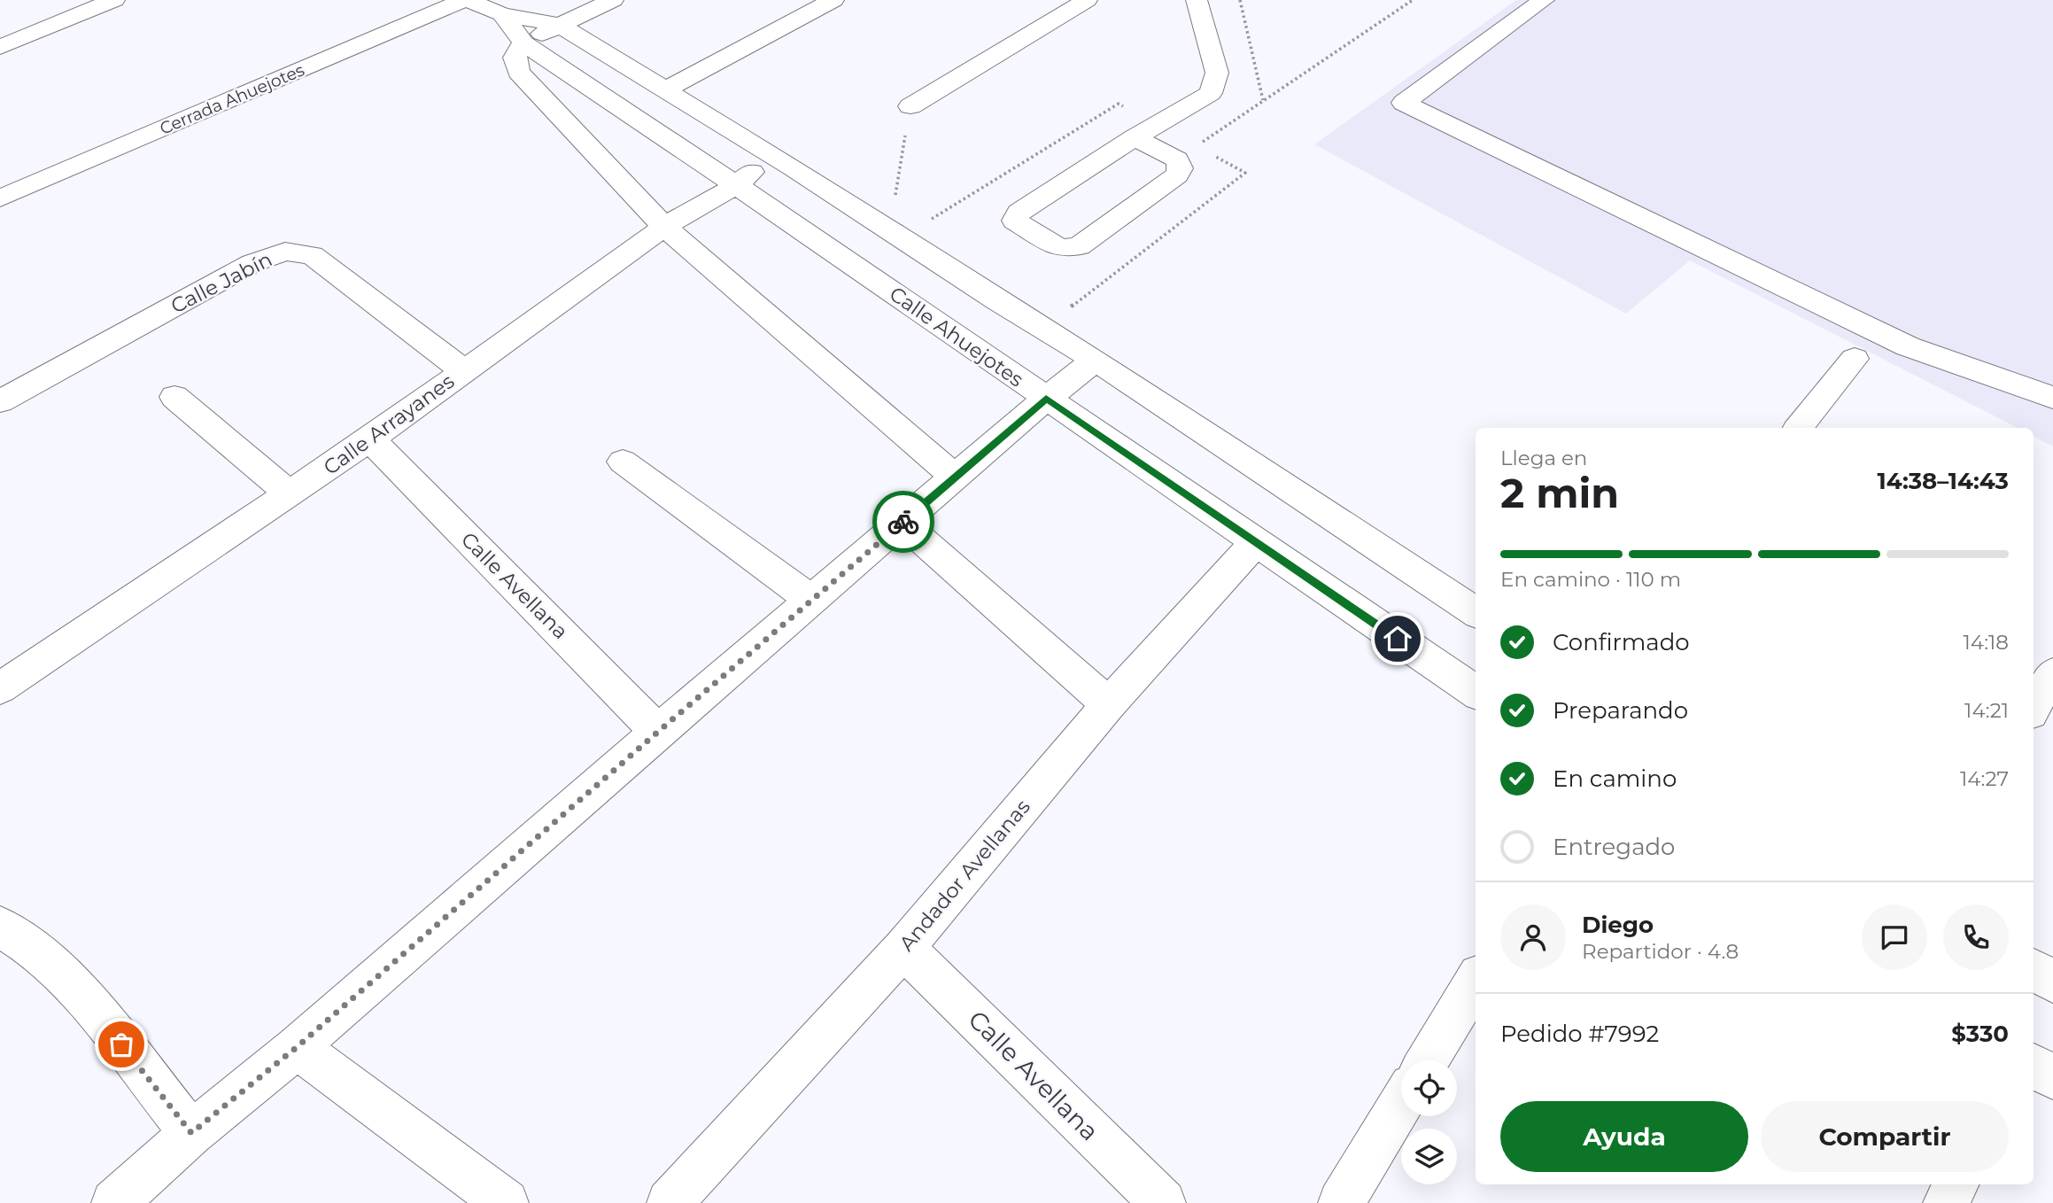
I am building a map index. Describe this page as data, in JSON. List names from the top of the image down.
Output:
{
  "streets": {
    "street": [
      "Cerrada Ahuejotes",
      "Calle Jabín",
      "Calle Ahuejotes",
      "Calle Arrayanes",
      "Calle Avellana",
      "Andador Avellanas"
    ]
  },
  "crossings": [
    ["Calle Jabín", "Calle Arrayanes"],
    ["Calle Ahuejotes", "Calle Arrayanes"],
    ["Calle Ahuejotes", "Andador Avellanas"],
    ["Calle Arrayanes", "Calle Avellana"],
    ["Calle Avellana", "Andador Avellanas"]
  ],
  "page": {
    "heading": ["2 min", "Llega en", "14:38–14:43"],
    "panel": [
      "Diego",
      "Repartidor · 4.8",
      "Pedido #7992",
      "$330"
    ],
    "bar": "En camino · 110 m",
    "list": [
      ["Confirmado", "14:18"],
      ["Preparando", "14:21"],
      ["En camino", "14:27"],
      "Entregado"
    ],
    "buttons": ["Ayuda", "Compartir"]
  }
}
